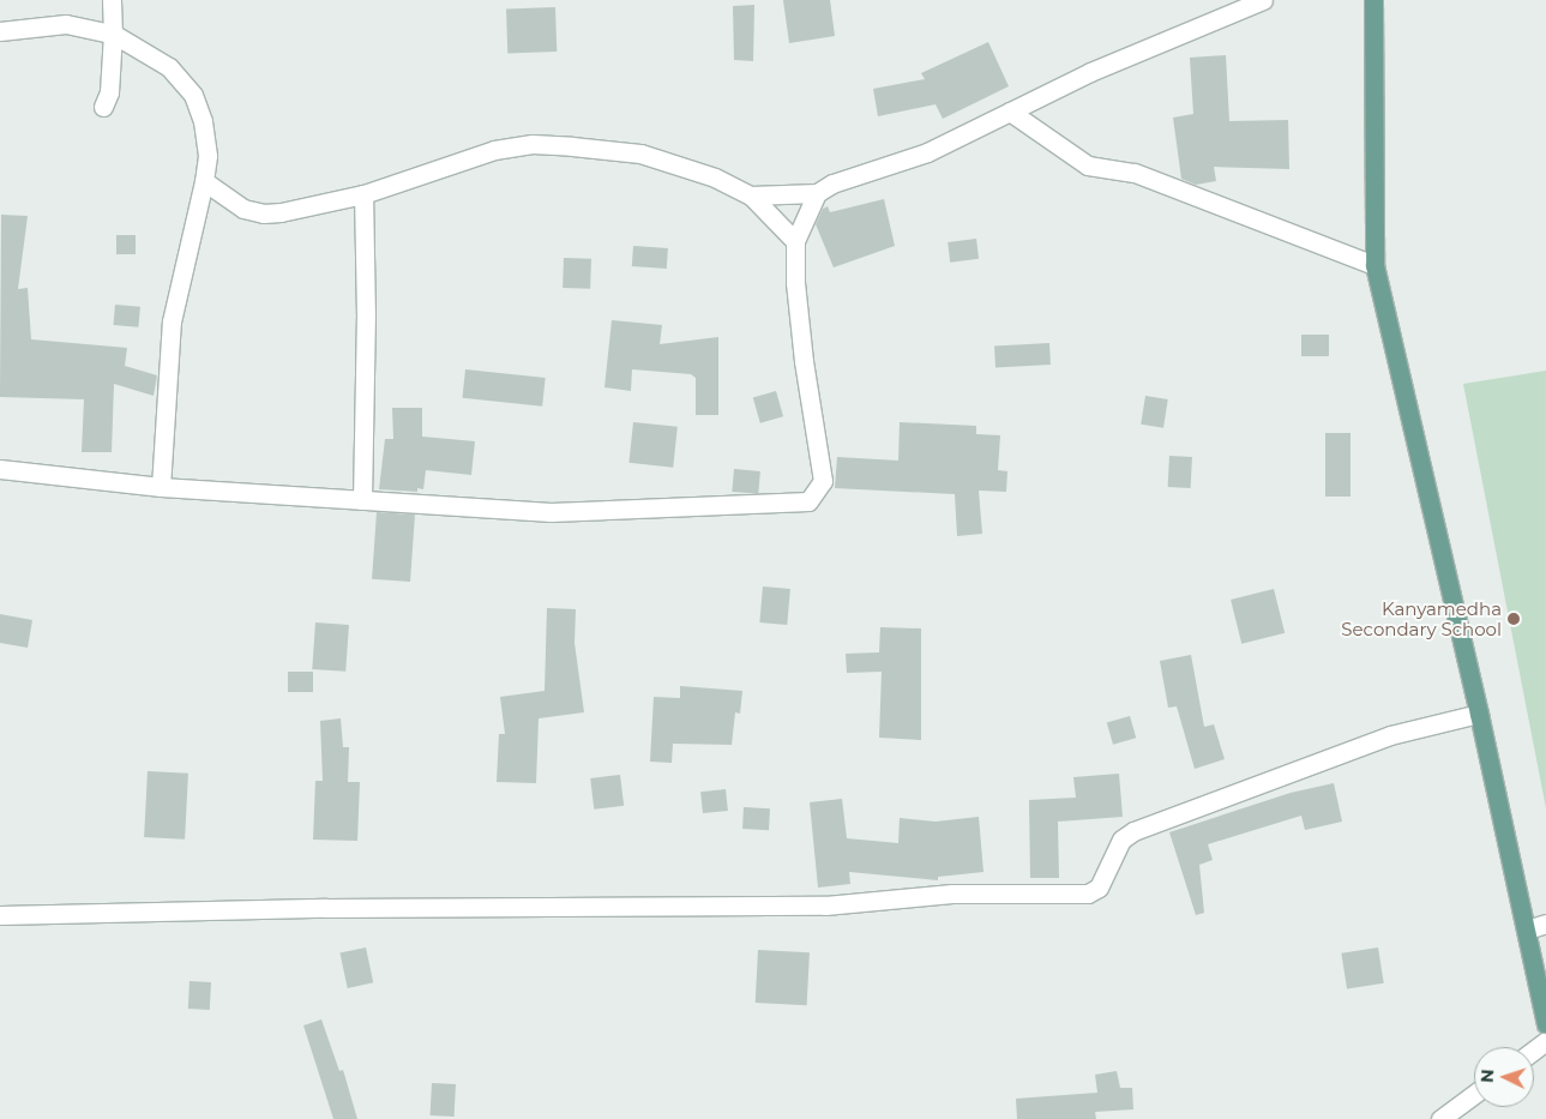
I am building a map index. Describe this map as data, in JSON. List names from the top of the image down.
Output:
{
  "places": ["Kanyamedha Secondary School"],
  "north": "left"
}
